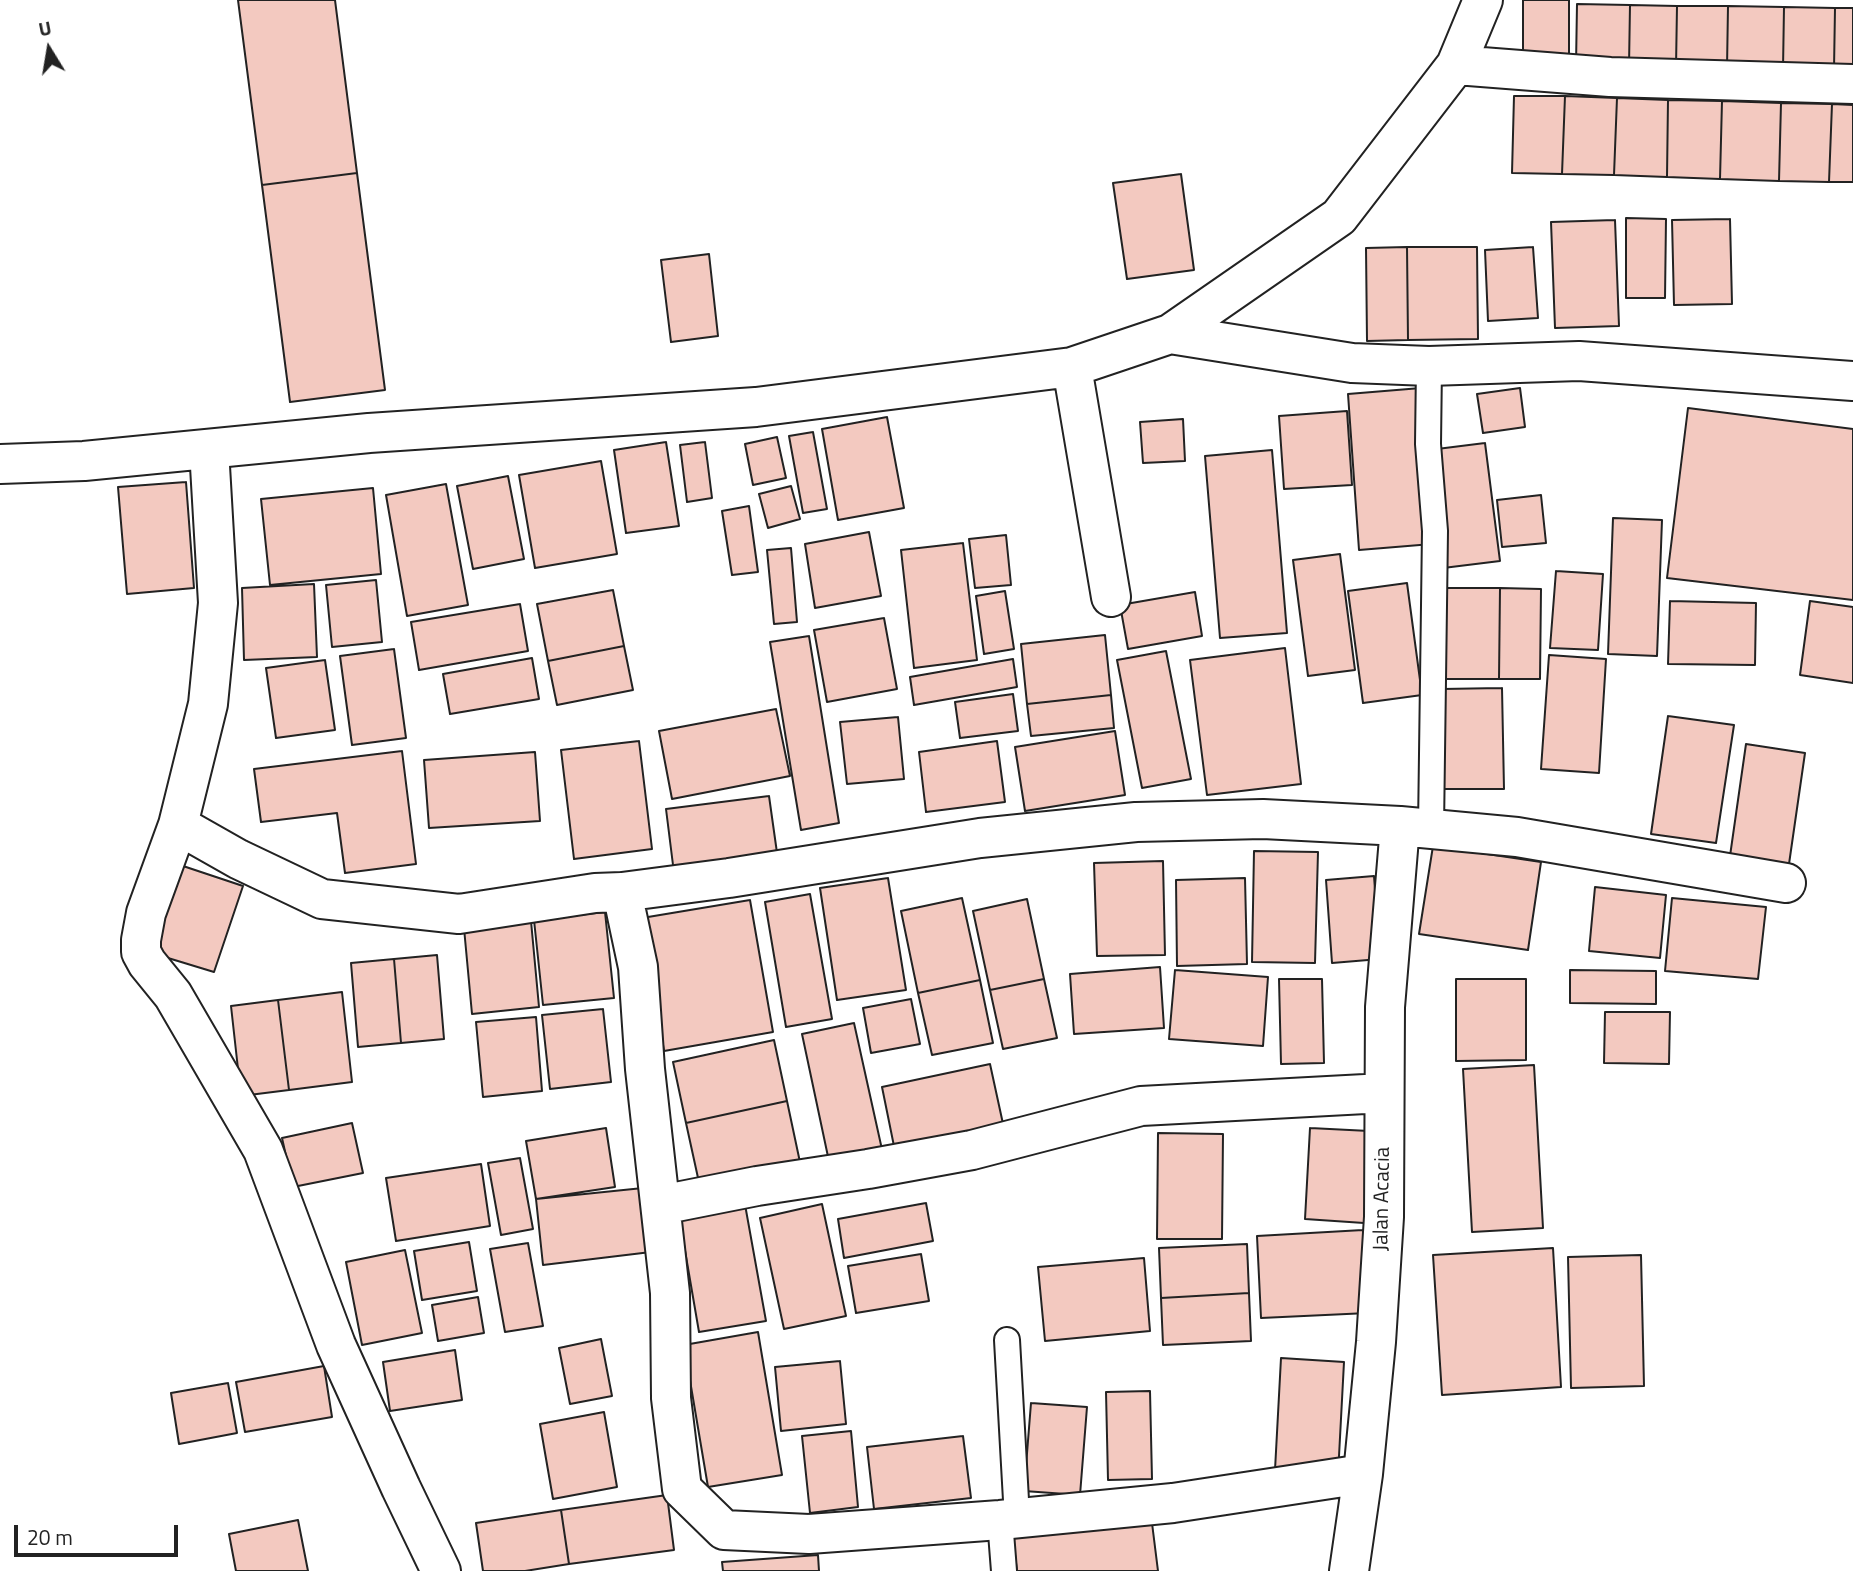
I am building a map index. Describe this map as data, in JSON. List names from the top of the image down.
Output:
{
  "streets": {
    "street": ["Jalan Acacia"]
  },
  "scale_bar": "20 m",
  "north": "top"
}
